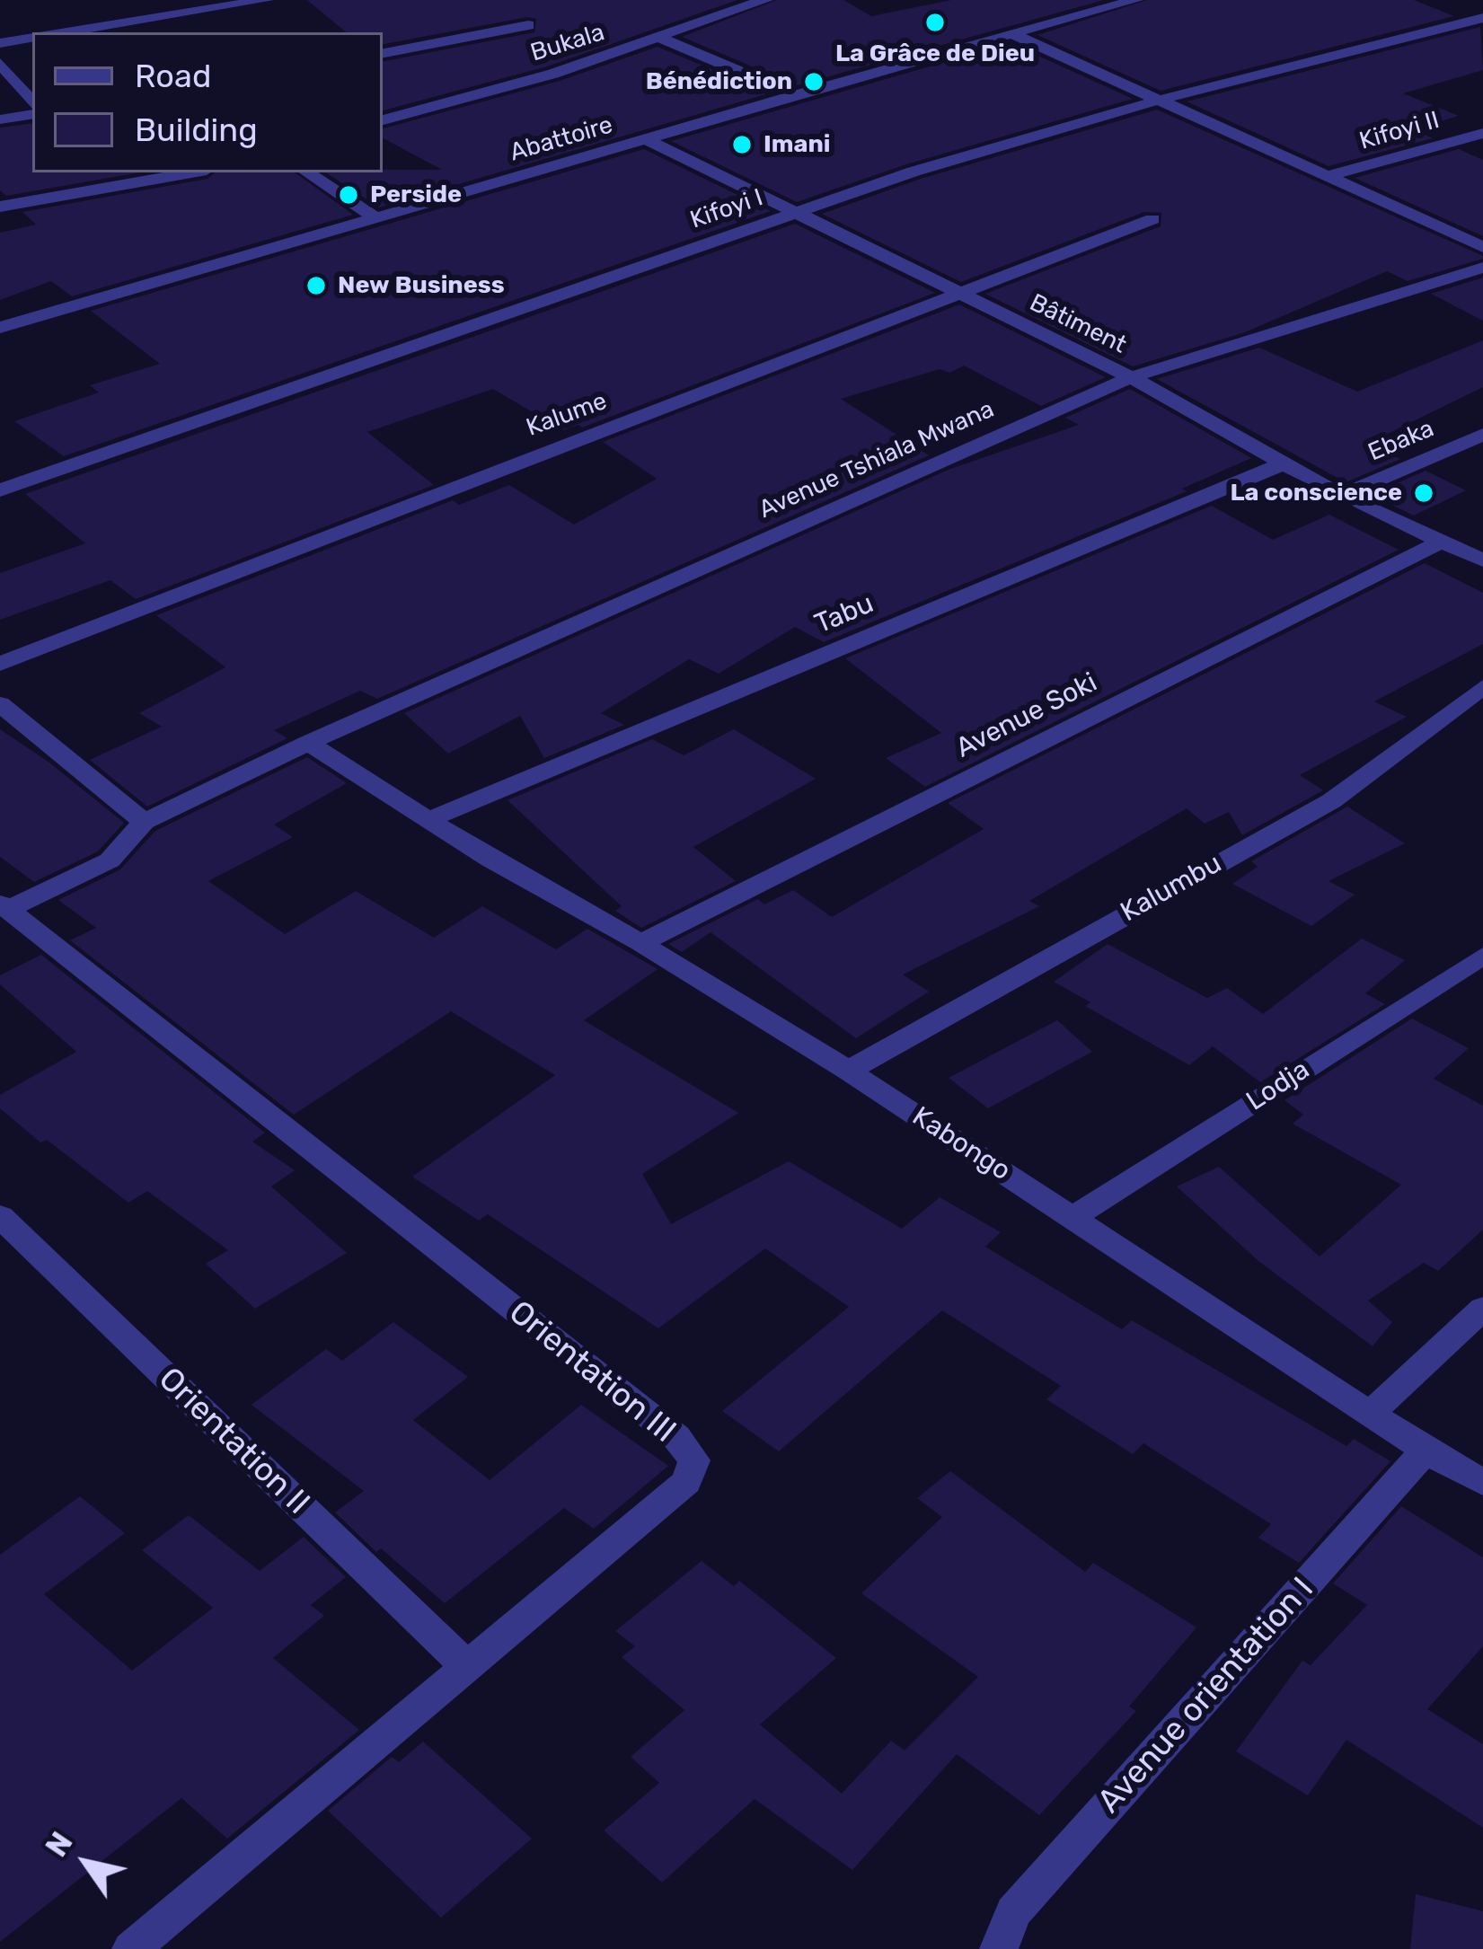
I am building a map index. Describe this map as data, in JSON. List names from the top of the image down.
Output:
{
  "streets": {
    "street": [
      "Bukala",
      "Kifoyi II",
      "Abattoire",
      "Kifoyi I",
      "Bâtiment",
      "Kalume",
      "Ebaka",
      "Avenue Tshiala Mwana",
      "Tabu",
      "Avenue Soki",
      "Kalumbu",
      "Lodja",
      "Kabongo",
      "Orientation III",
      "Orientation II",
      "Avenue orientation I"
    ]
  },
  "crossings": [
    ["Abattoire", "Bâtiment"],
    ["Kifoyi I", "Bâtiment"],
    ["Bâtiment", "Kalume"],
    ["Bâtiment", "Ebaka"],
    ["Bâtiment", "Avenue Tshiala Mwana"],
    ["Bâtiment", "Tabu"],
    ["Bâtiment", "Avenue Soki"],
    ["Avenue Tshiala Mwana", "Kabongo"],
    ["Tabu", "Kabongo"],
    ["Avenue Soki", "Kabongo"],
    ["Kalumbu", "Kabongo"],
    ["Lodja", "Kabongo"],
    ["Kabongo", "Avenue orientation I"],
    ["Orientation III", "Orientation II"]
  ],
  "places": [
    "La Grâce de Dieu",
    "Bénédiction",
    "Imani",
    "Perside",
    "New Business",
    "La conscience"
  ],
  "legend": ["Road", "Building"],
  "north": "top left"
}
